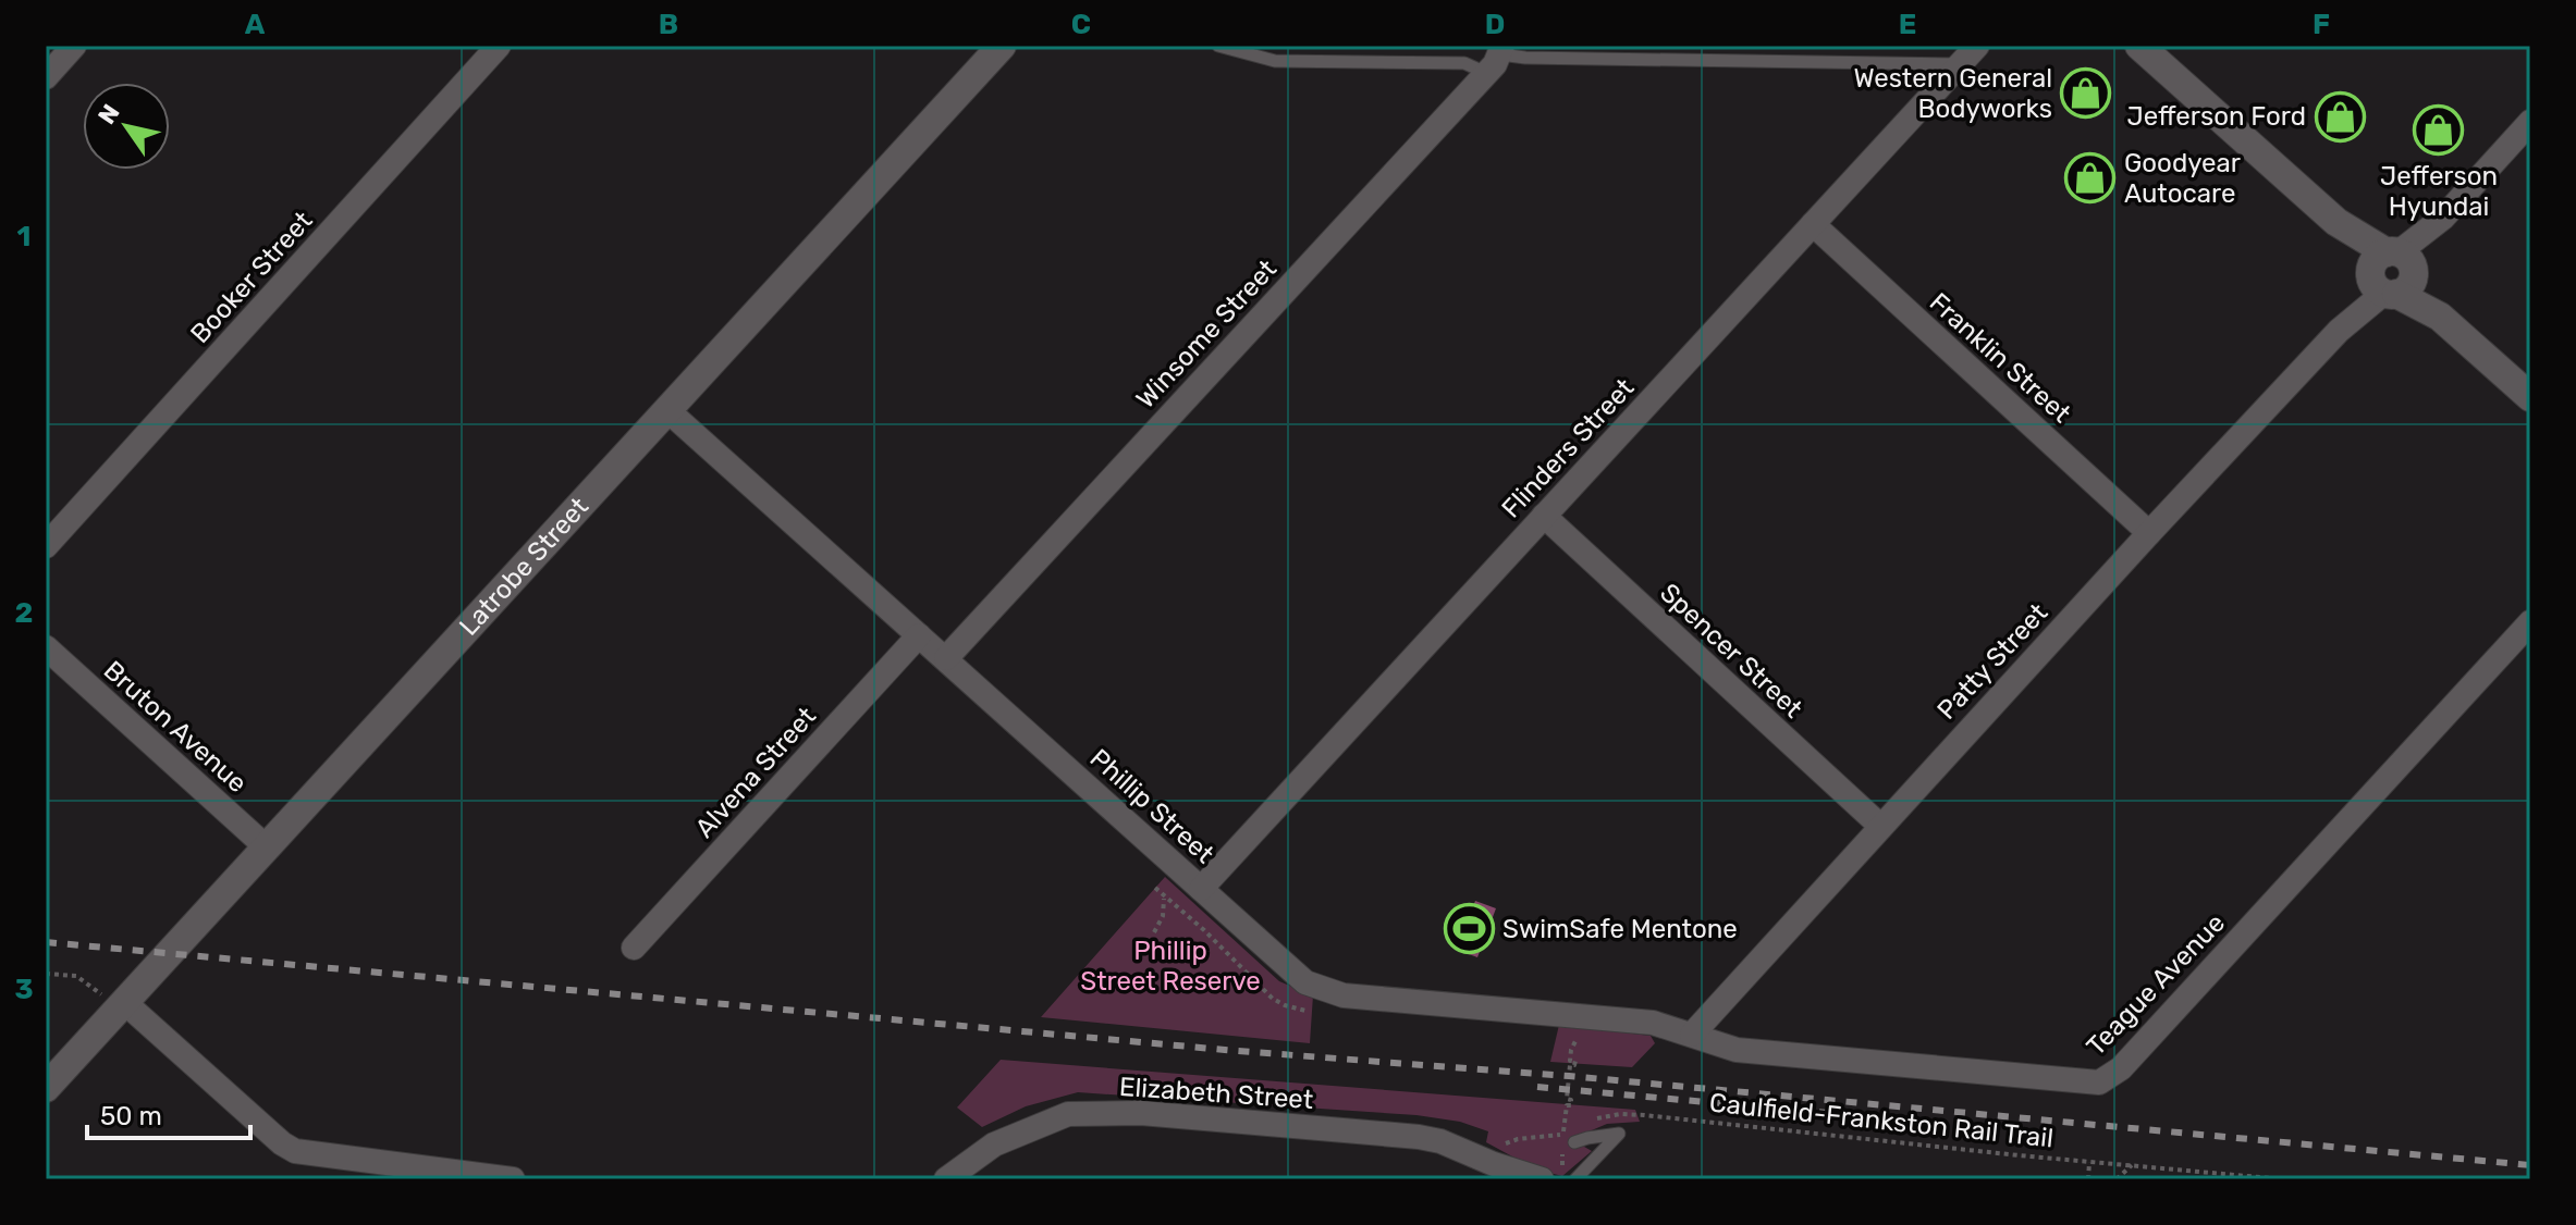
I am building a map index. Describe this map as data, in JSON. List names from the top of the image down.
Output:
{
  "streets": {
    "street": [
      "Booker Street",
      "Winsome Street",
      "Franklin Street",
      "Flinders Street",
      "Latrobe Street",
      "Spencer Street",
      "Patty Street",
      "Bruton Avenue",
      "Alvena Street",
      "Phillip Street",
      "Teague Avenue",
      "Elizabeth Street"
    ],
    "path": ["Caulfield-Frankston Rail Trail"]
  },
  "crossings": [
    ["Winsome Street", "Phillip Street"],
    ["Franklin Street", "Flinders Street"],
    ["Franklin Street", "Patty Street"],
    ["Flinders Street", "Spencer Street"],
    ["Flinders Street", "Phillip Street"],
    ["Latrobe Street", "Bruton Avenue"],
    ["Latrobe Street", "Phillip Street"],
    ["Spencer Street", "Patty Street"],
    ["Patty Street", "Phillip Street"],
    ["Patty Street", "Teague Avenue"],
    ["Alvena Street", "Phillip Street"],
    ["Phillip Street", "Teague Avenue"]
  ],
  "parks": ["Phillip Street Reserve"],
  "places": {
    "shop": [
      "Western General Bodyworks",
      "Jefferson Ford",
      "Jefferson Hyundai",
      "Goodyear Autocare"
    ],
    "sports": ["SwimSafe Mentone"]
  },
  "scale_bar": "50 m",
  "north": "top left",
  "grid": {
    "columns": [
      "A",
      "B",
      "C",
      "D",
      "E",
      "F"
    ],
    "rows": ["1", "2", "3"]
  }
}
